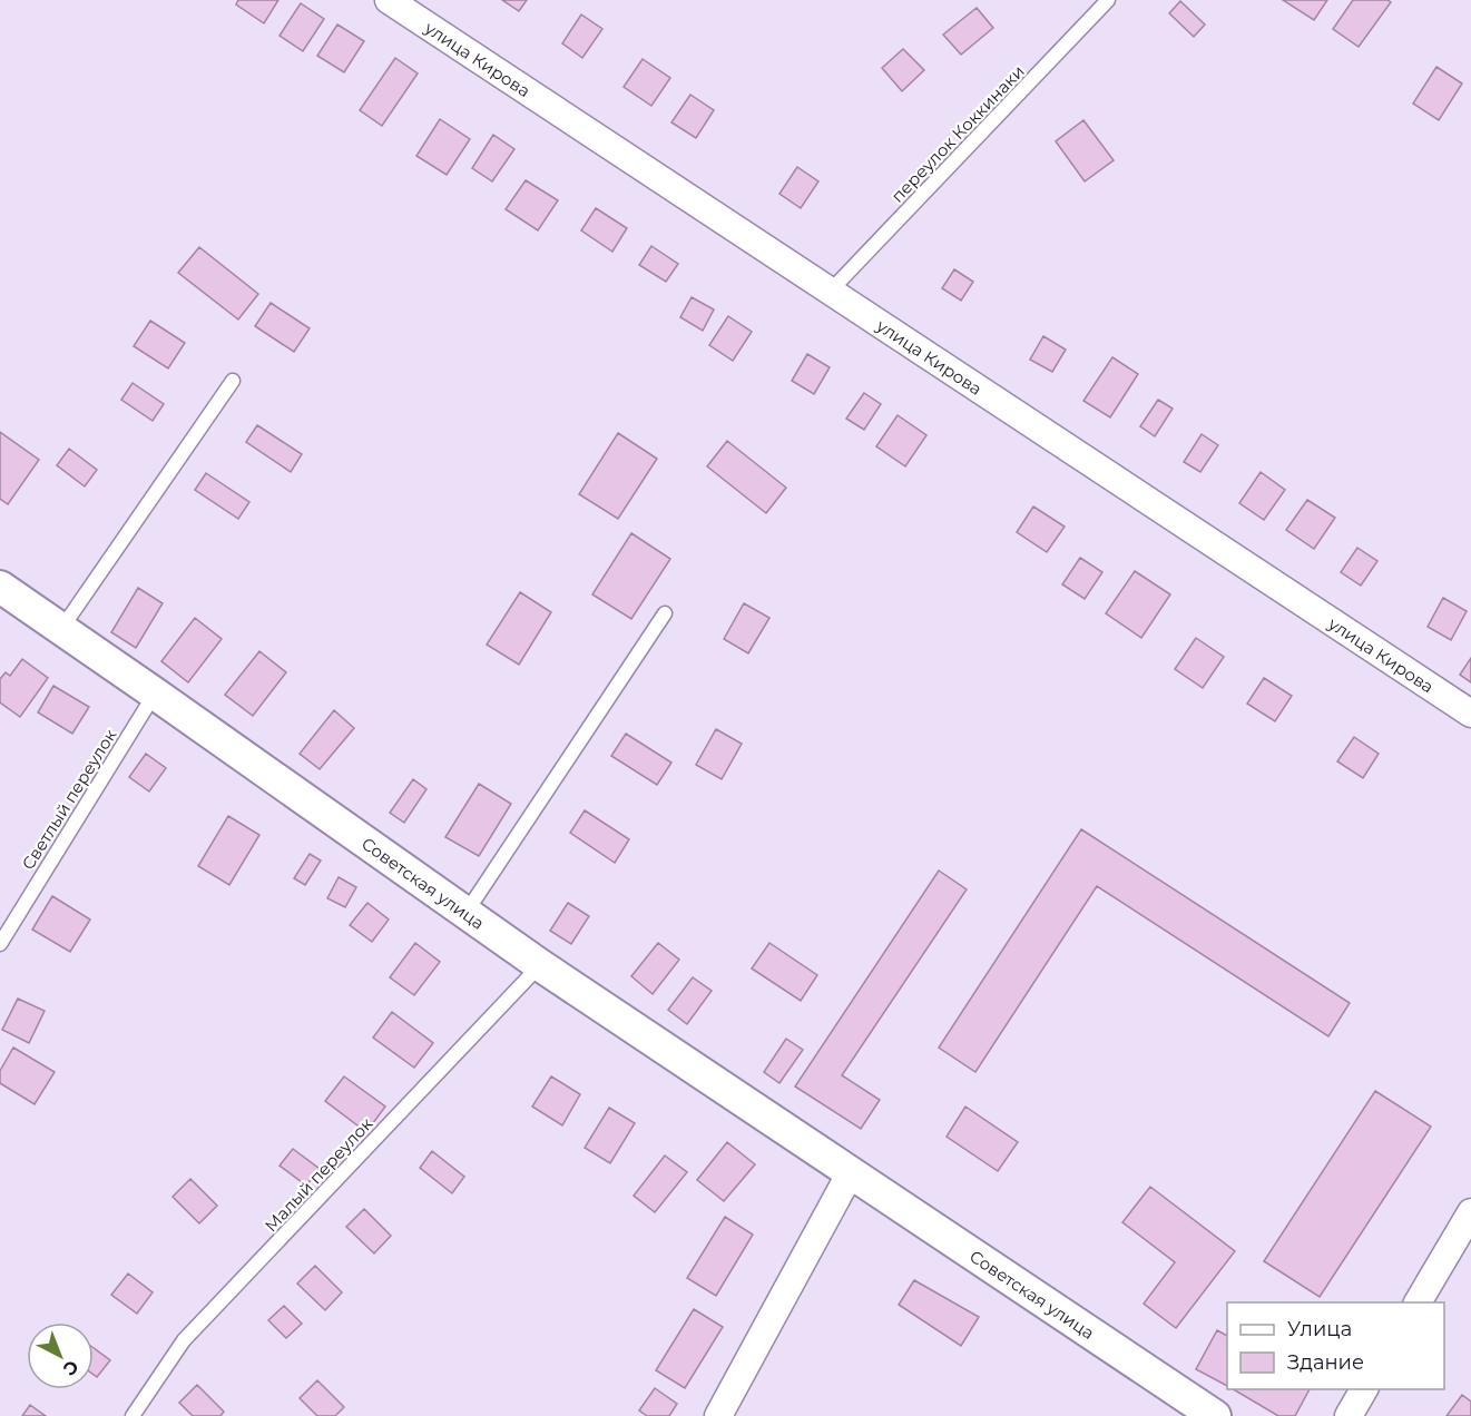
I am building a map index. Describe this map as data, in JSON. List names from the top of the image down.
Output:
{
  "streets": {
    "street": ["улица Кирова", "Советская улица"],
    "lane": ["переулок Коккинаки", "Светлый переулок", "Малый переулок"]
  },
  "crossings": [
    ["улица Кирова", "переулок Коккинаки"],
    ["Светлый переулок", "Советская улица"],
    ["Советская улица", "Малый переулок"]
  ],
  "legend": ["Улица", "Здание"],
  "north": "bottom right"
}
